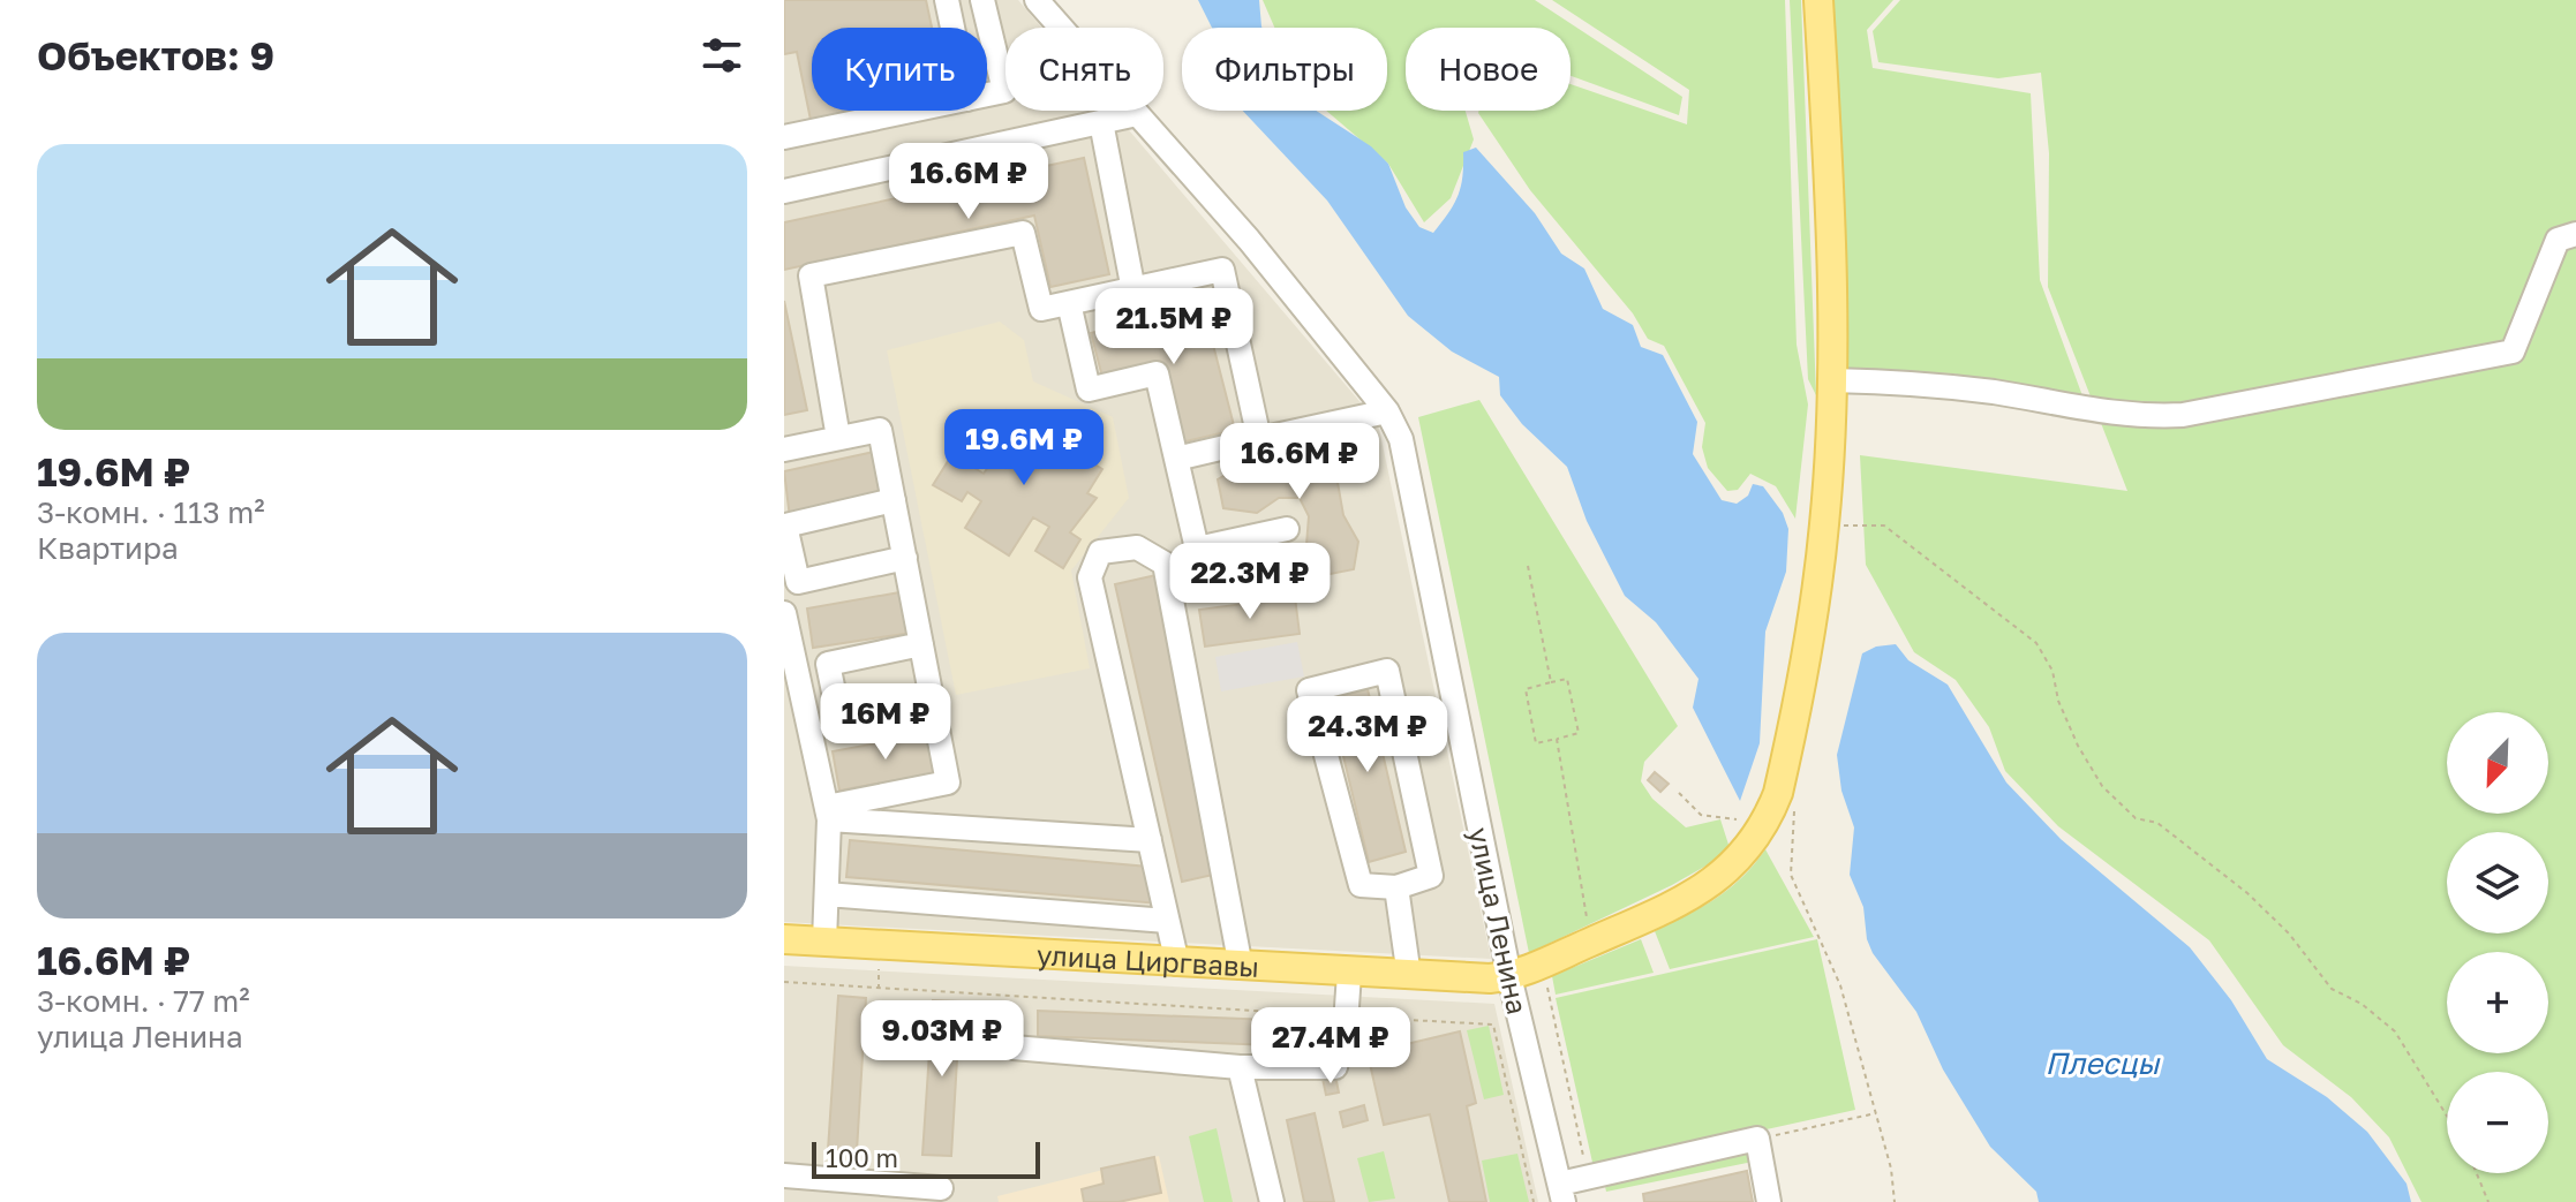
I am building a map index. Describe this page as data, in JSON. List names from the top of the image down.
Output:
{
  "streets": {
    "main road": ["улица Циргвавы"],
    "street": ["улица Ленина"]
  },
  "crossings": [
    ["улица Ленина", "улица Циргвавы"]
  ],
  "water": ["Плесцы"],
  "scale_bar": "100 m",
  "north": "bottom left",
  "page": {
    "heading": "Объектов: 9",
    "chip": [
      "Купить",
      "Снять",
      "Фильтры",
      "Новое"
    ],
    "list": [
      {
        "name": "19.6M ₽",
        "note": "3-комн. · 113 m² · Квартира"
      },
      {
        "name": "16.6M ₽",
        "note": "3-комн. · 77 m² · улица Ленина"
      }
    ],
    "price": [
      "16.6M ₽",
      "21.5M ₽",
      "19.6M ₽",
      "16.6M ₽",
      "22.3M ₽",
      "16M ₽",
      "24.3M ₽",
      "9.03M ₽",
      "27.4M ₽"
    ],
    "map_buttons": ["+", "−"],
    "scale": "100 m"
  }
}
